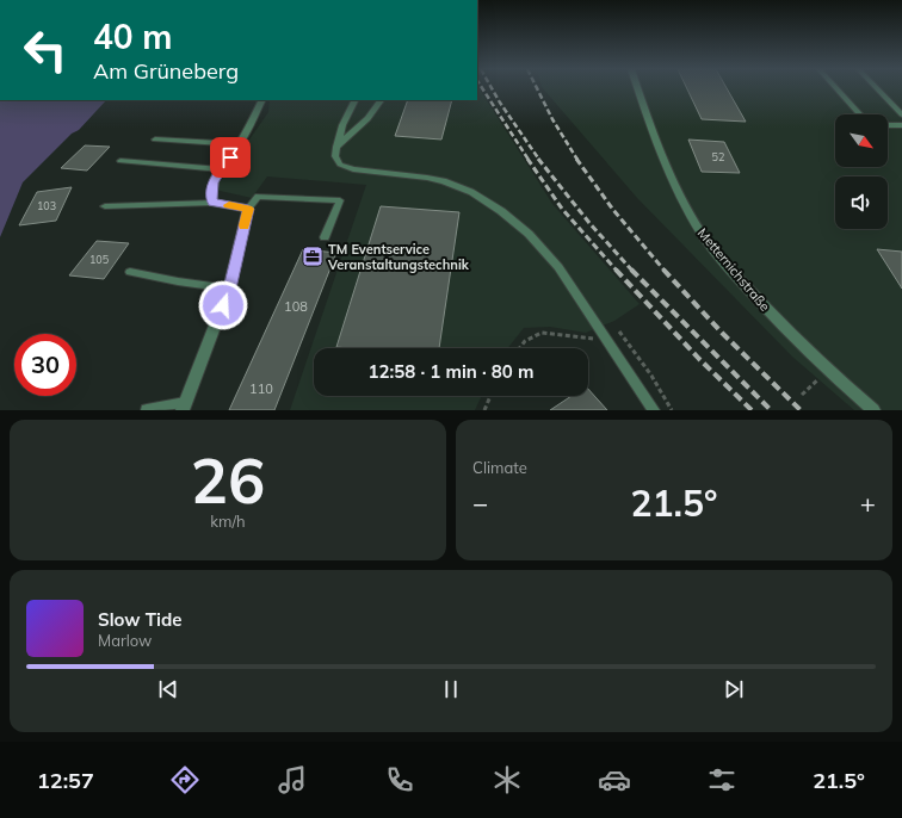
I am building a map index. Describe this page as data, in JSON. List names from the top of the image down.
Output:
{
  "streets": {
    "street": ["Metternichstraße"]
  },
  "places": {
    "office": ["TM Eventservice Veranstaltungstechnik"]
  },
  "house_numbers": [
    "52",
    "103",
    "105",
    "108",
    "110"
  ],
  "north": "bottom right",
  "page": {
    "turn": ["40 m", "Am Grüneberg"],
    "limit": "30",
    "trip": "12:58 · 1 min · 80 m",
    "tile": [
      ["26", "km/h"],
      "Climate"
    ],
    "heat": ["−", "21.5°", "+"],
    "song": ["Slow Tide", "Marlow"],
    "tabs": ["12:57", "21.5°"]
  }
}
